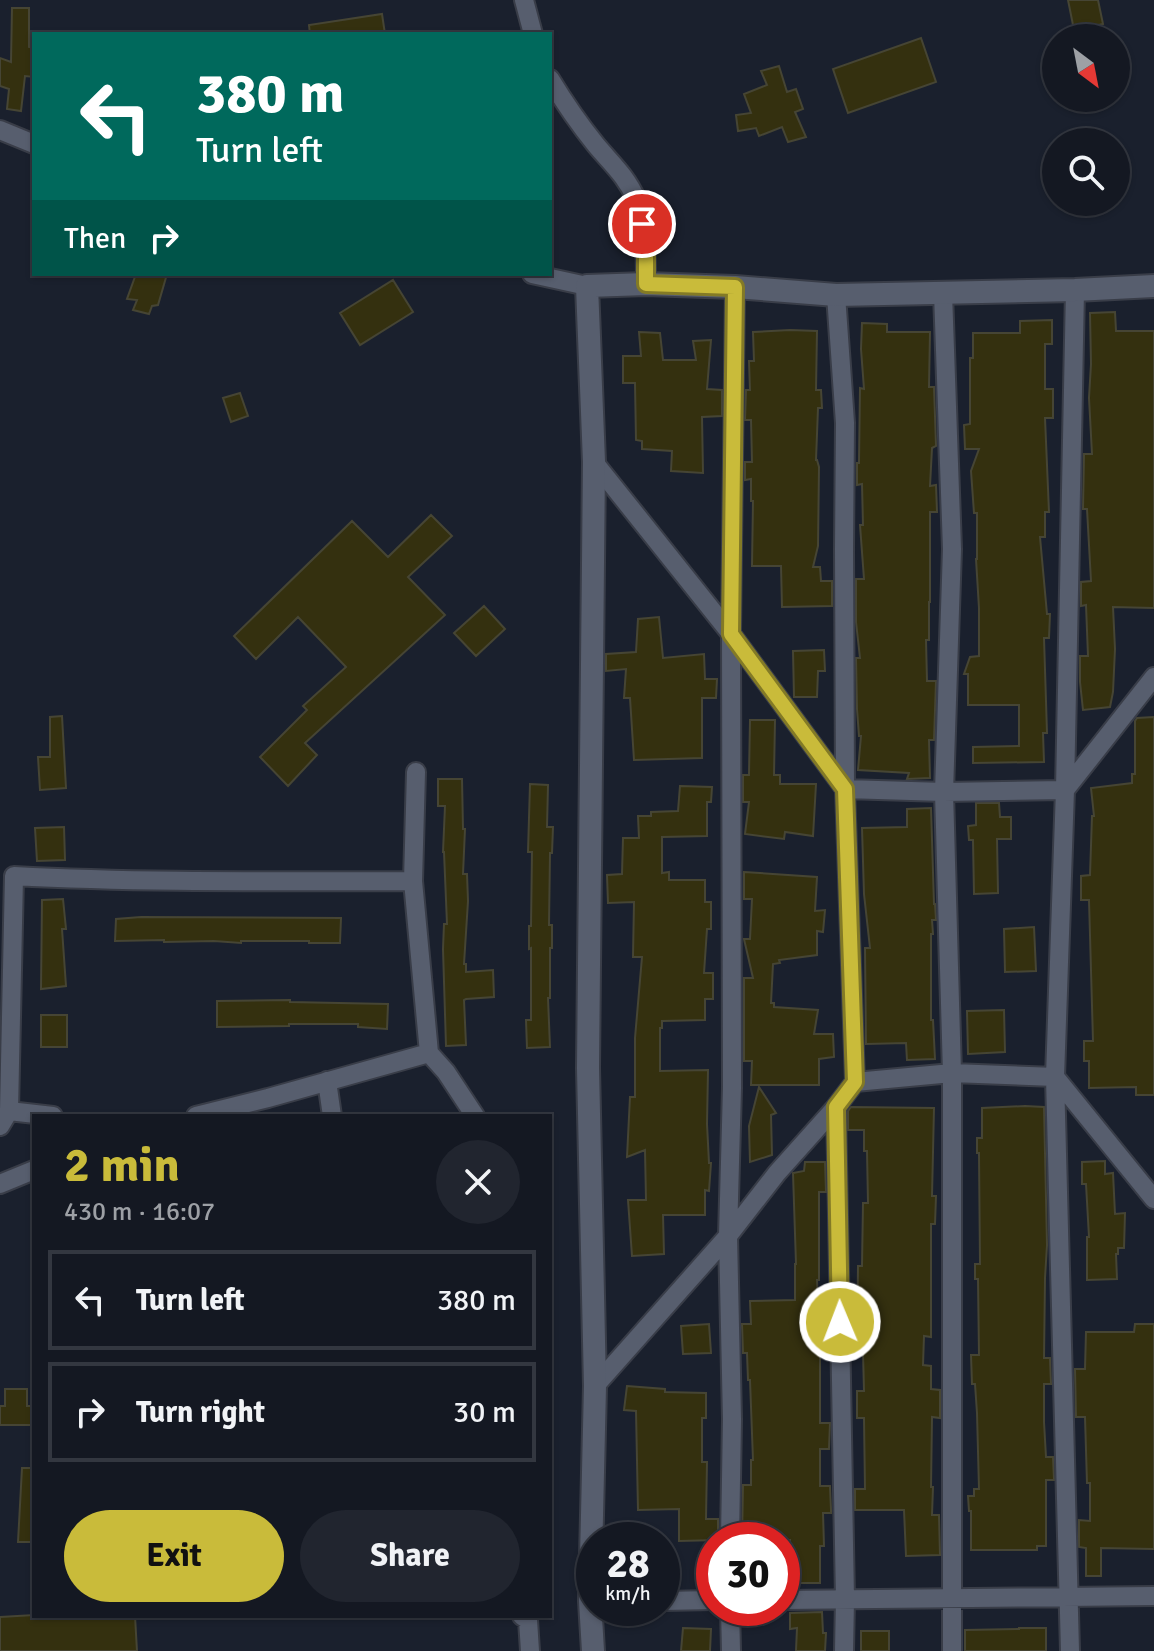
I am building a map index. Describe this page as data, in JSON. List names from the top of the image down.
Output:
{
  "north": "bottom right",
  "page": {
    "turn": ["380 m", "Turn left"],
    "then": "Then",
    "heading": ["2 min", "430 m · 16:07"],
    "list": [
      {
        "name": "Turn left",
        "value": "380 m"
      },
      {
        "name": "Turn right",
        "value": "30 m"
      }
    ],
    "buttons": ["Exit", "Share"],
    "speed": "28 km/h",
    "limit": "30"
  }
}
